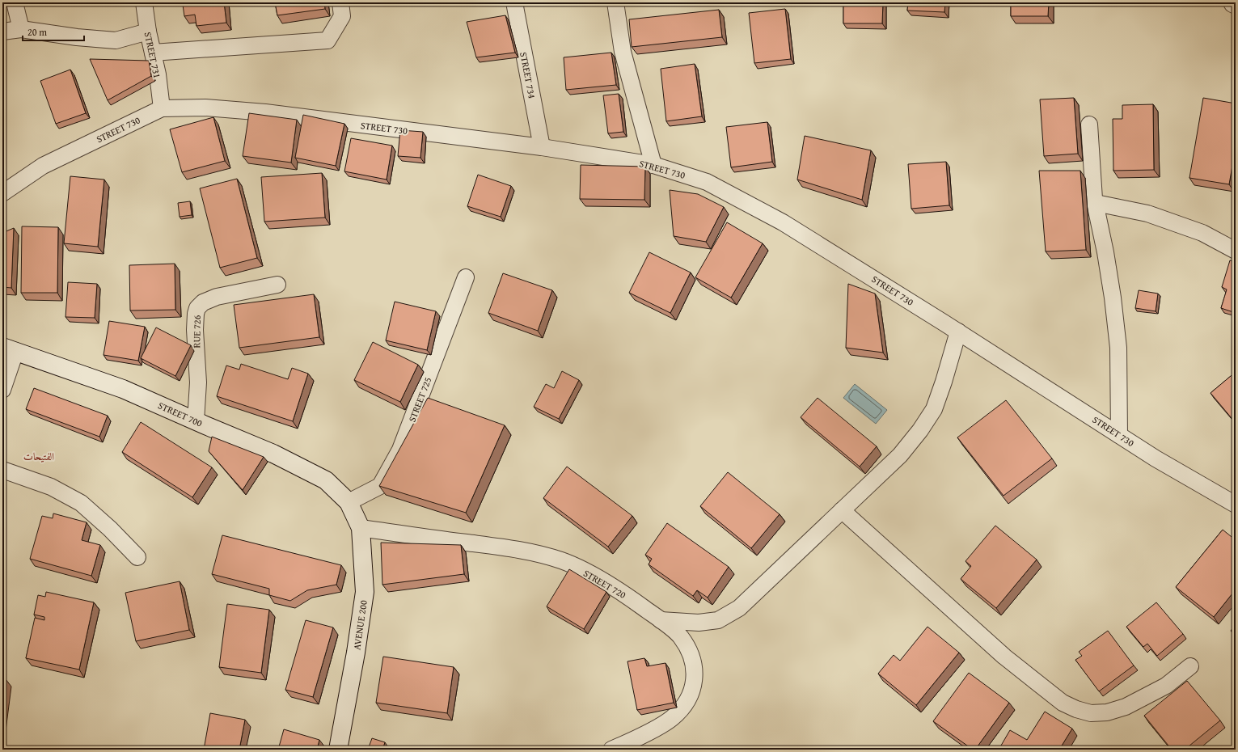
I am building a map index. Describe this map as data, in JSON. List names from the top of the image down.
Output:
{
  "streets": {
    "main road": ["STREET 700", "AVENUE 200"],
    "street": [
      "STREET 731",
      "STREET 734",
      "STREET 730",
      "RUE 726",
      "STREET 725",
      "STREET 720"
    ]
  },
  "crossings": [
    ["STREET 731", "STREET 730"],
    ["STREET 734", "STREET 730"],
    ["RUE 726", "STREET 700"],
    ["STREET 725", "STREET 700"],
    ["STREET 725", "AVENUE 200"],
    ["STREET 700", "AVENUE 200"],
    ["STREET 720", "AVENUE 200"]
  ],
  "districts": ["الفتيحات"],
  "scale_bar": "20 m"
}
